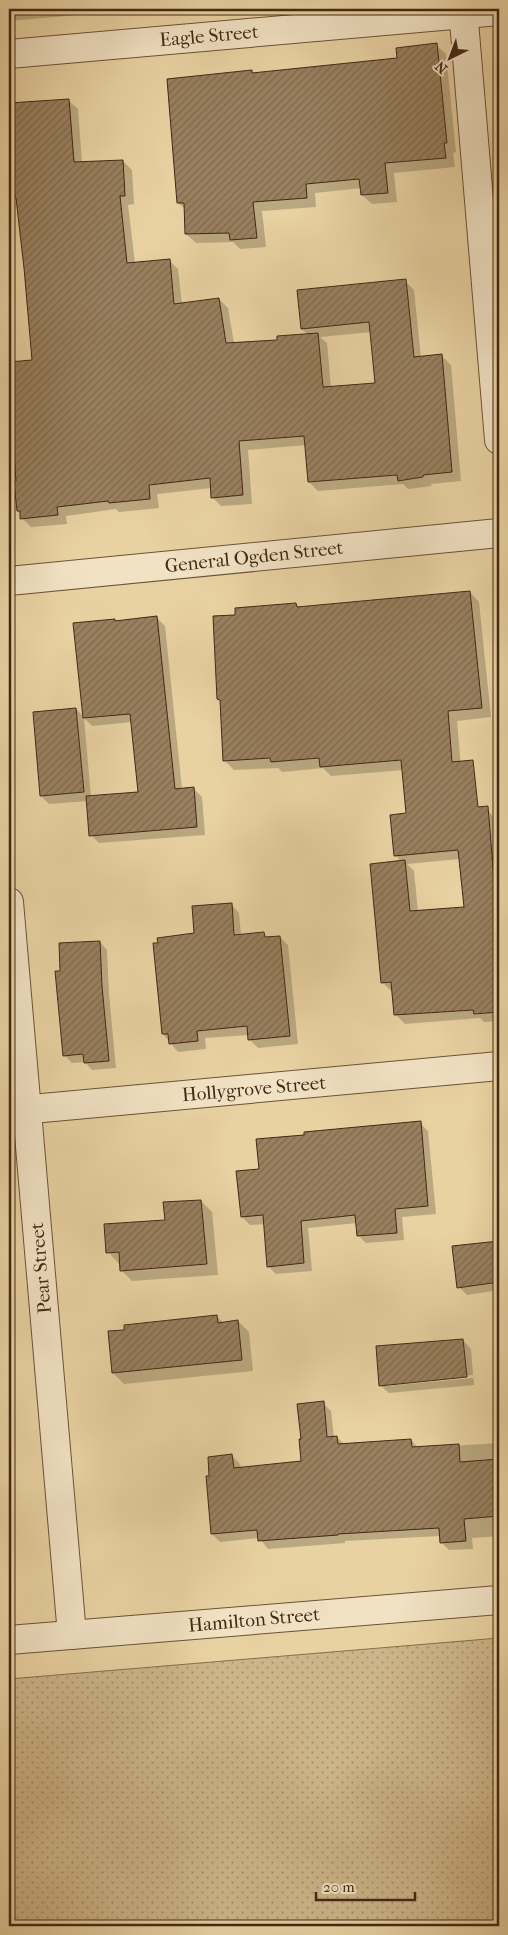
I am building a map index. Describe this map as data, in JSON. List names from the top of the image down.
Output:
{
  "streets": {
    "street": [
      "Eagle Street",
      "General Ogden Street",
      "Hollygrove Street",
      "Pear Street",
      "Hamilton Street"
    ]
  },
  "crossings": [
    ["Hollygrove Street", "Pear Street"],
    ["Pear Street", "Hamilton Street"]
  ],
  "scale_bar": "20 m",
  "north": "bottom left"
}
